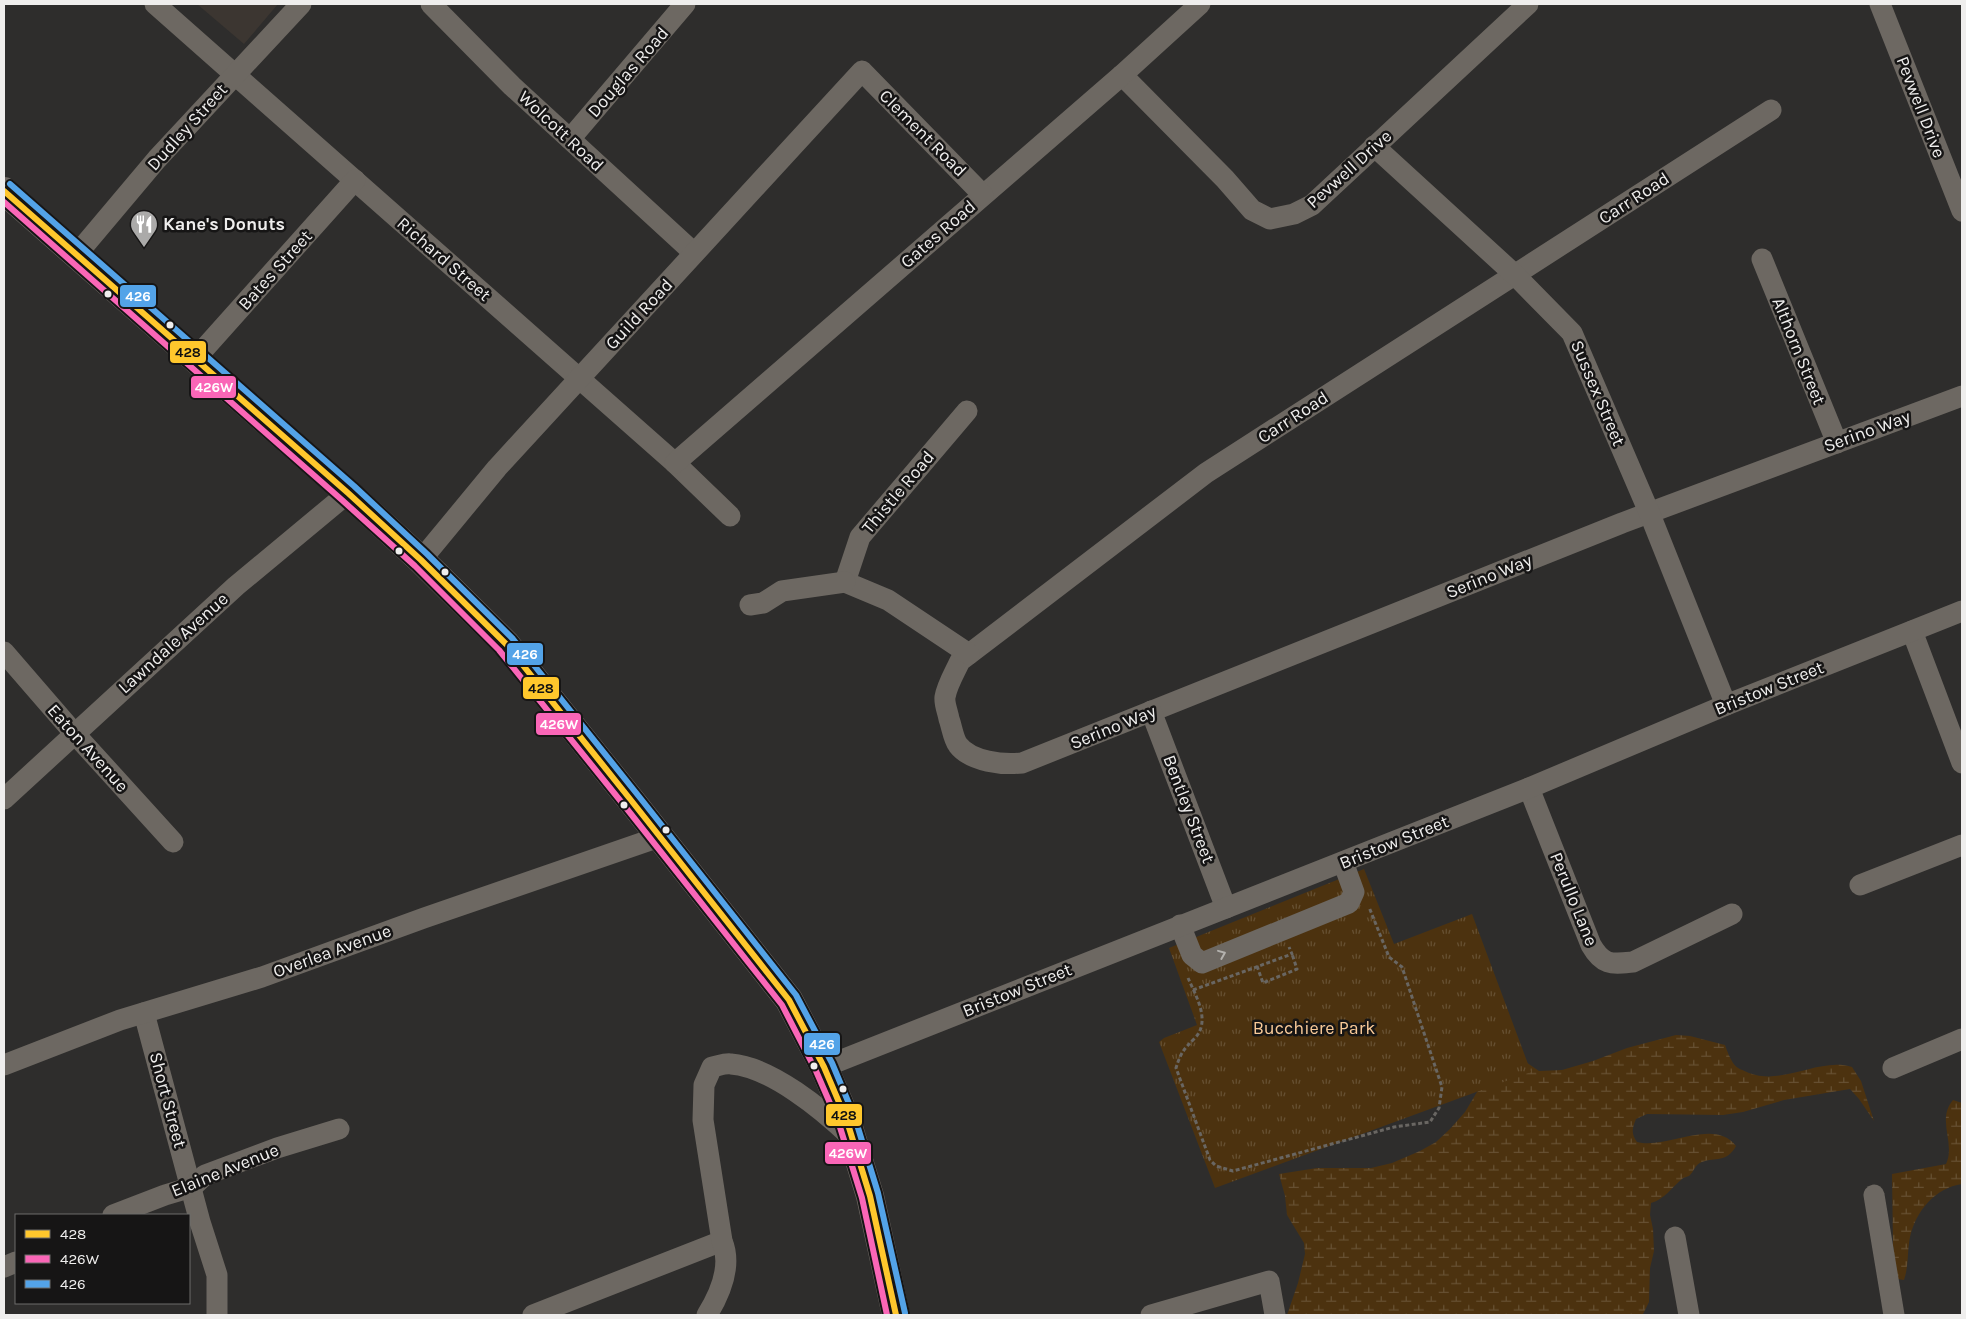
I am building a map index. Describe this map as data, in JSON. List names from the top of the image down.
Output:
{
  "streets": {
    "street": [
      "Douglas Road",
      "Pevwell Drive",
      "Dudley Street",
      "Wolcott Road",
      "Clement Road",
      "Carr Road",
      "Gates Road",
      "Richard Street",
      "Bates Street",
      "Guild Road",
      "Althorn Street",
      "Sussex Street",
      "Serino Way",
      "Thistle Road",
      "Lawndale Avenue",
      "Bristow Street",
      "Eaton Avenue",
      "Bentley Street",
      "Perullo Lane",
      "Overlea Avenue",
      "Short Street",
      "Elaine Avenue"
    ]
  },
  "crossings": [
    ["Douglas Road", "Wolcott Road"],
    ["Pevwell Drive", "Gates Road"],
    ["Pevwell Drive", "Sussex Street"],
    ["Dudley Street", "Richard Street"],
    ["Wolcott Road", "Guild Road"],
    ["Clement Road", "Gates Road"],
    ["Clement Road", "Guild Road"],
    ["Carr Road", "Sussex Street"],
    ["Carr Road", "Serino Way"],
    ["Gates Road", "Richard Street"],
    ["Richard Street", "Bates Street"],
    ["Richard Street", "Guild Road"],
    ["Althorn Street", "Serino Way"],
    ["Sussex Street", "Serino Way"],
    ["Sussex Street", "Bristow Street"],
    ["Serino Way", "Bentley Street"],
    ["Lawndale Avenue", "Eaton Avenue"],
    ["Bristow Street", "Bentley Street"],
    ["Bristow Street", "Perullo Lane"],
    ["Overlea Avenue", "Short Street"],
    ["Short Street", "Elaine Avenue"]
  ],
  "parks": ["Bucchiere Park"],
  "places": {
    "restaurant": ["Kane's Donuts"]
  },
  "lines": ["transit line 426", "transit line 428", "transit line 426W"],
  "legend": ["428", "426W", "426"]
}
